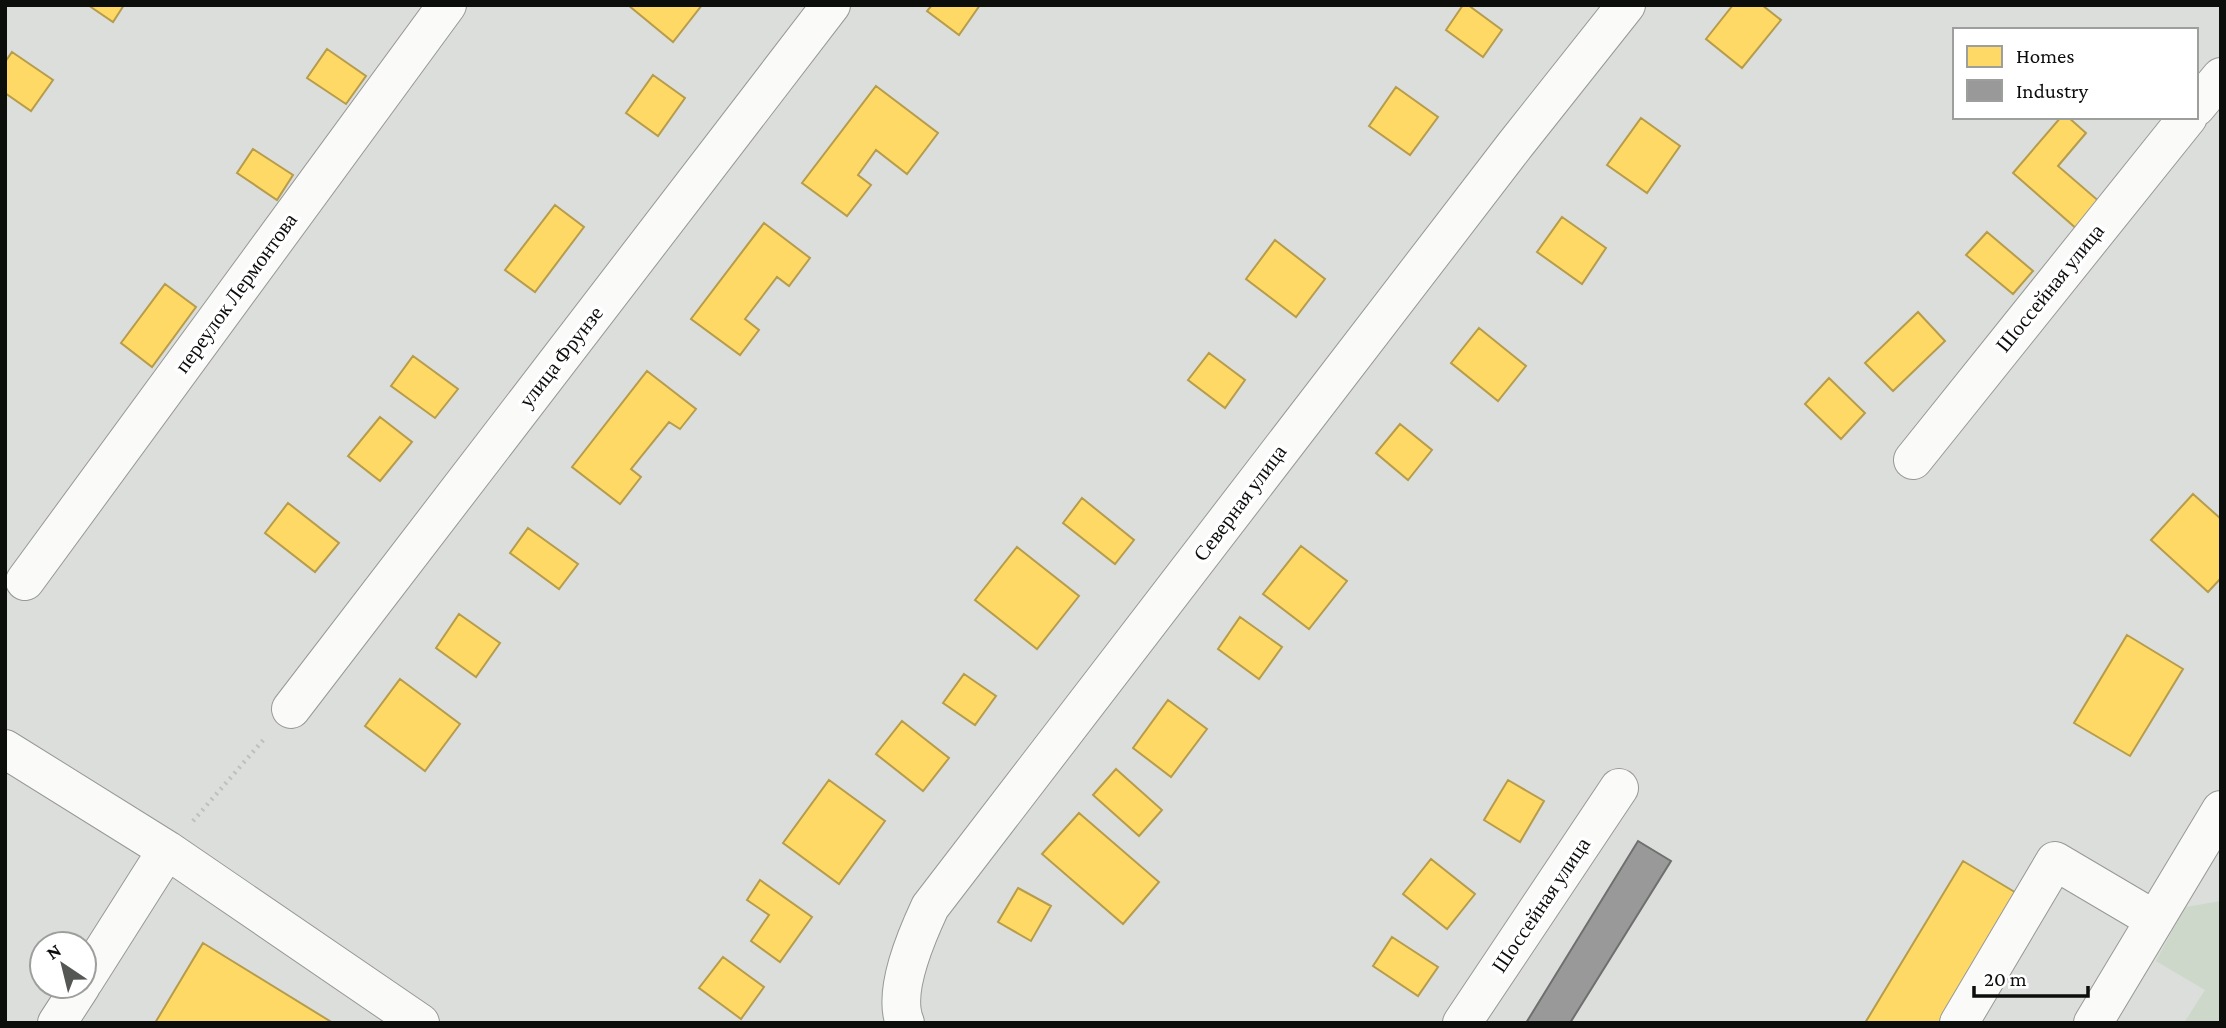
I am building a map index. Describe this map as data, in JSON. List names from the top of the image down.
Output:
{
  "streets": {
    "street": [
      "Шоссейная улица",
      "переулок Лермонтова",
      "улица Фрунзе",
      "Северная улица"
    ]
  },
  "legend": ["Homes", "Industry"],
  "scale_bar": "20 m",
  "north": "top left"
}
